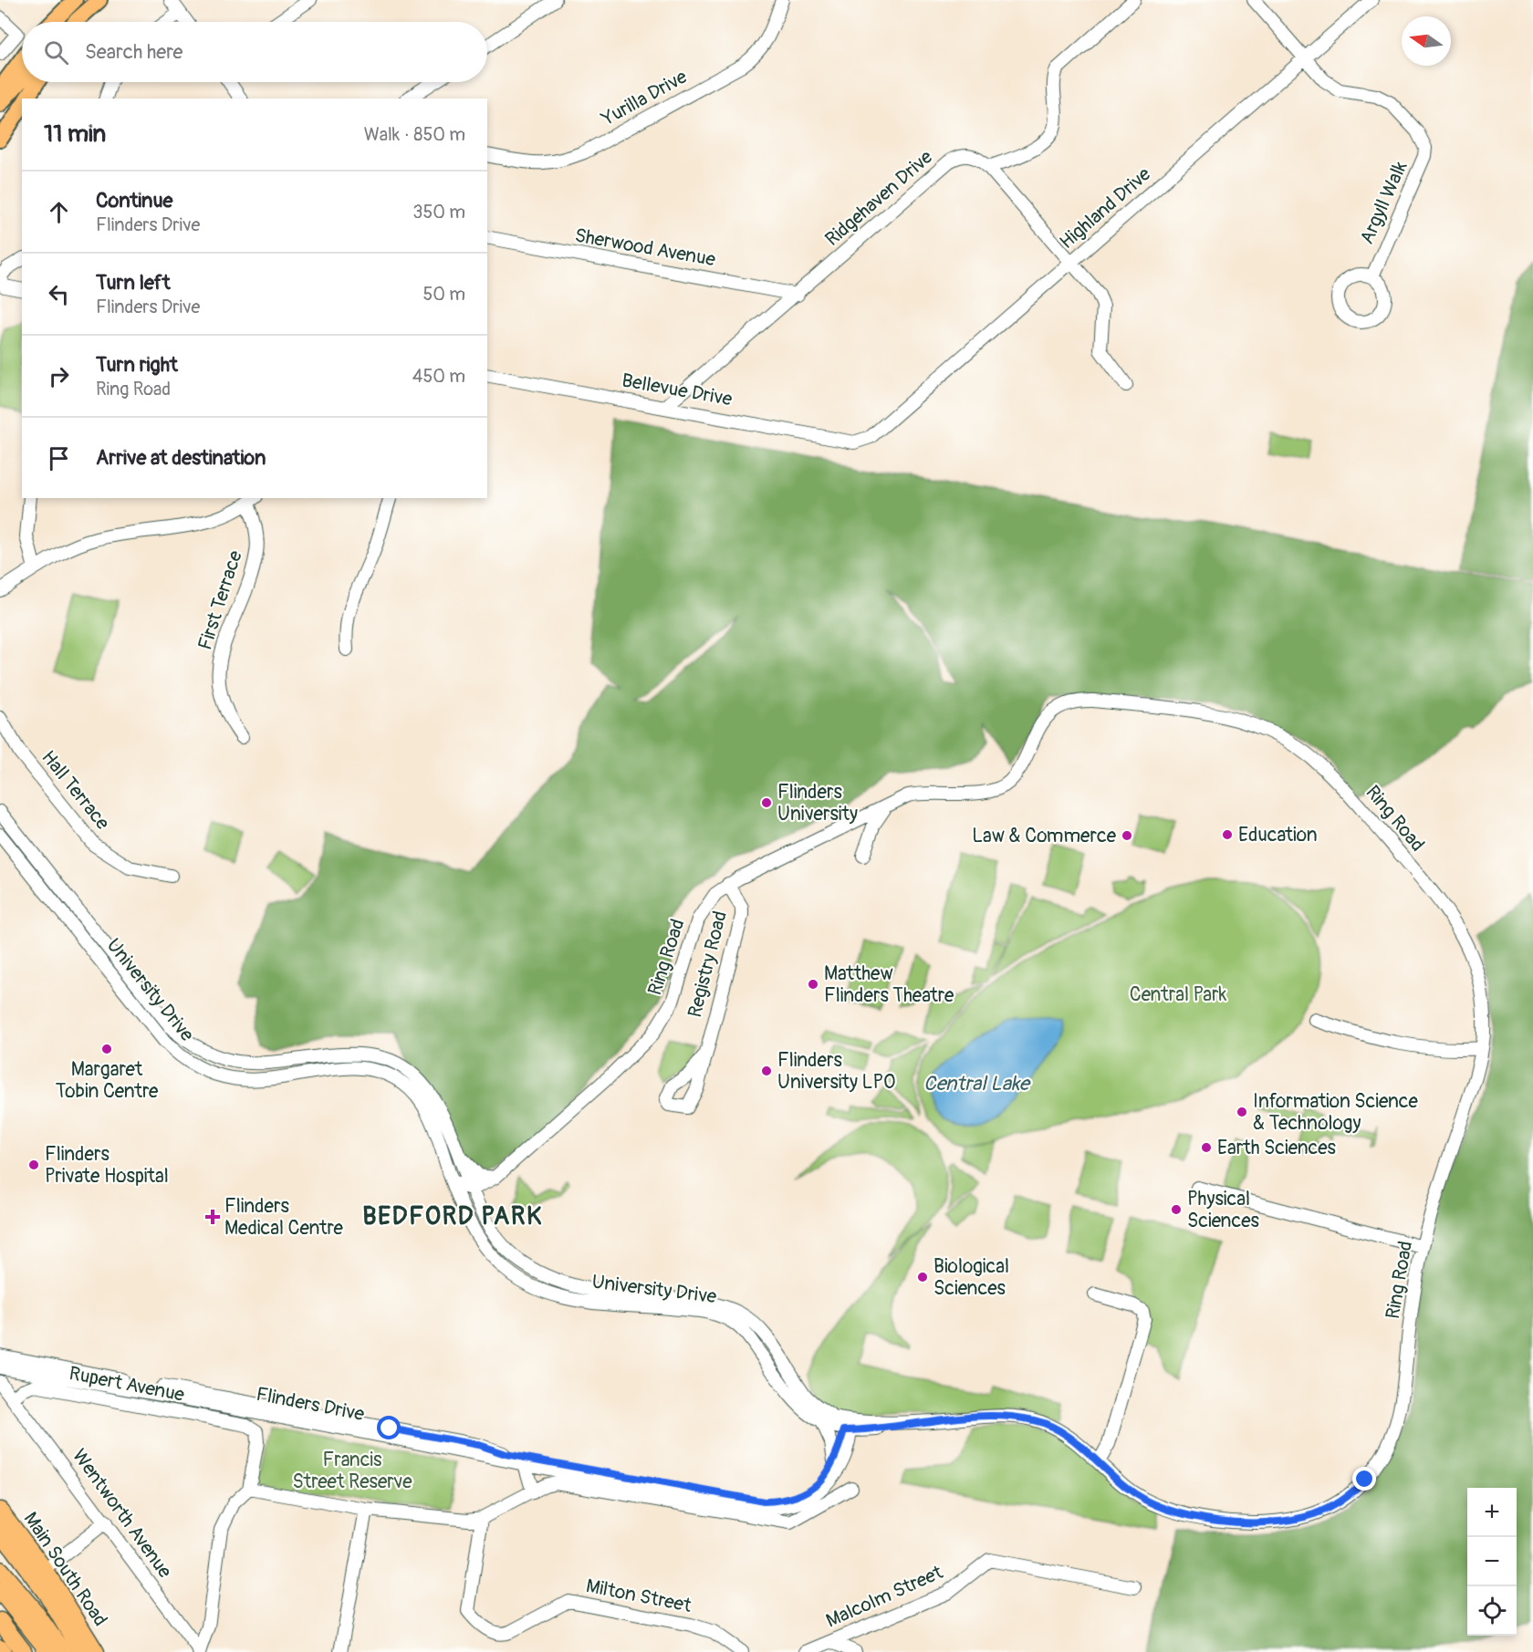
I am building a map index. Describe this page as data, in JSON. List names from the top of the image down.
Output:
{
  "streets": {
    "highway": ["Main South Road"],
    "street": [
      "Yurilla Drive",
      "Ridgehaven Drive",
      "Argyll Walk",
      "Highland Drive",
      "Sherwood Avenue",
      "Bellevue Drive",
      "First Terrace",
      "Hall Terrace",
      "Ring Road",
      "Registry Road",
      "University Drive",
      "Rupert Avenue",
      "Flinders Drive",
      "Wentworth Avenue",
      "Milton Street",
      "Malcolm Street"
    ]
  },
  "crossings": [
    ["Ridgehaven Drive", "Sherwood Avenue"],
    ["Ridgehaven Drive", "Bellevue Drive"],
    ["Argyll Walk", "Highland Drive"],
    ["Highland Drive", "Bellevue Drive"],
    ["Ring Road", "Registry Road"],
    ["Ring Road", "University Drive"],
    ["Ring Road", "Flinders Drive"],
    ["University Drive", "Flinders Drive"],
    ["Rupert Avenue", "Wentworth Avenue"]
  ],
  "districts": ["BEDFORD PARK"],
  "water": ["Central Lake"],
  "parks": ["Central Park", "Francis Street Reserve"],
  "places": {
    "other": [
      "Flinders University",
      "Education",
      "Law & Commerce",
      "Matthew Flinders Theatre",
      "Margaret Tobin Centre",
      "Flinders University LPO",
      "Information Science & Technology",
      "Earth Sciences",
      "Flinders Private Hospital",
      "Physical Sciences",
      "Biological Sciences"
    ],
    "health": ["Flinders Medical Centre"]
  },
  "north": "left",
  "page": {
    "search": "Search here",
    "heading": ["11 min", "Walk · 850 m"],
    "list": [
      ["Continue", "Flinders Drive", "350 m"],
      ["Turn left", "Flinders Drive", "50 m"],
      ["Turn right", "Ring Road", "450 m"],
      "Arrive at destination"
    ],
    "map_buttons": ["+", "−"]
  }
}
